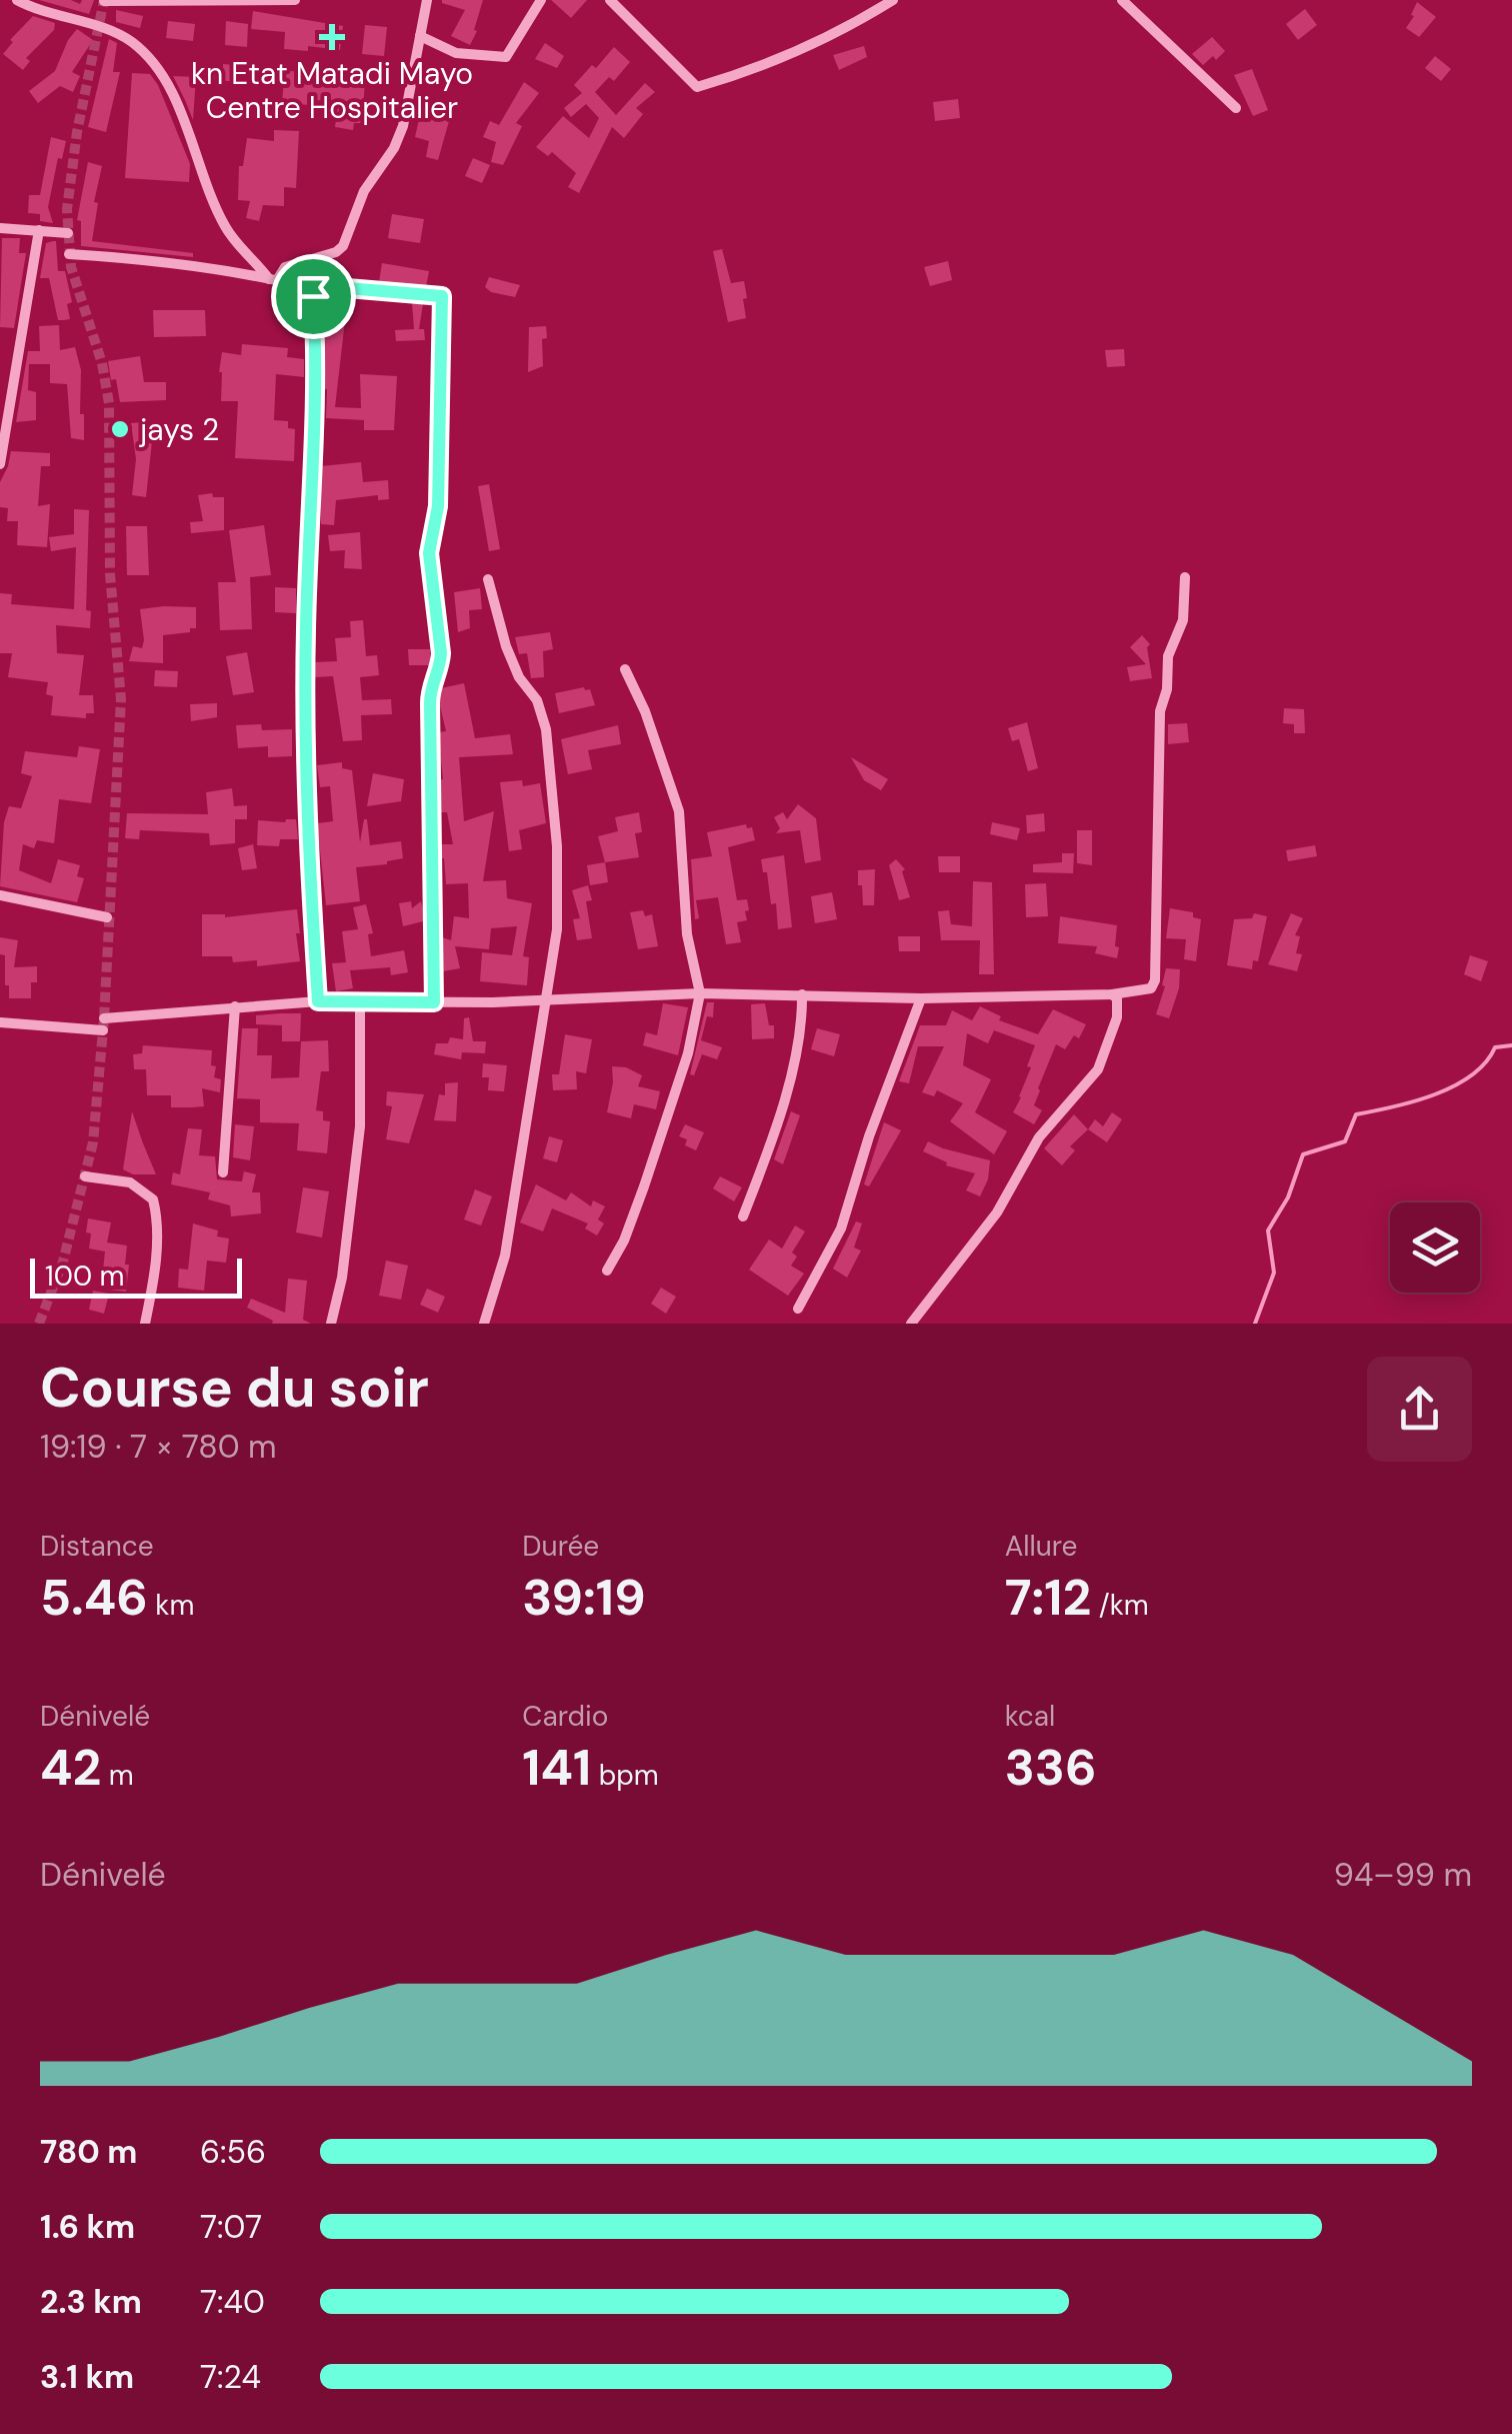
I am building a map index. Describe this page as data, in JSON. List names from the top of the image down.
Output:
{
  "places": {
    "health": ["kn Etat Matadi Mayo Centre Hospitalier"],
    "other": ["jays 2"]
  },
  "scale_bar": "100 m",
  "page": {
    "scale": "100 m",
    "heading": ["Course du soir", "19:19 · 7 × 780 m"],
    "stats": [
      ["Distance", "5.46 km"],
      ["Durée", "39:19"],
      ["Allure", "7:12 /km"],
      ["Dénivelé", "42 m"],
      ["Cardio", "141 bpm"],
      ["kcal", "336"]
    ],
    "chart": ["Dénivelé", "94–99 m"],
    "list": [
      {
        "name": "780 m",
        "note": "6:56"
      },
      {
        "name": "1.6 km",
        "note": "7:07"
      },
      {
        "name": "2.3 km",
        "note": "7:40"
      },
      {
        "name": "3.1 km",
        "note": "7:24"
      }
    ]
  }
}
